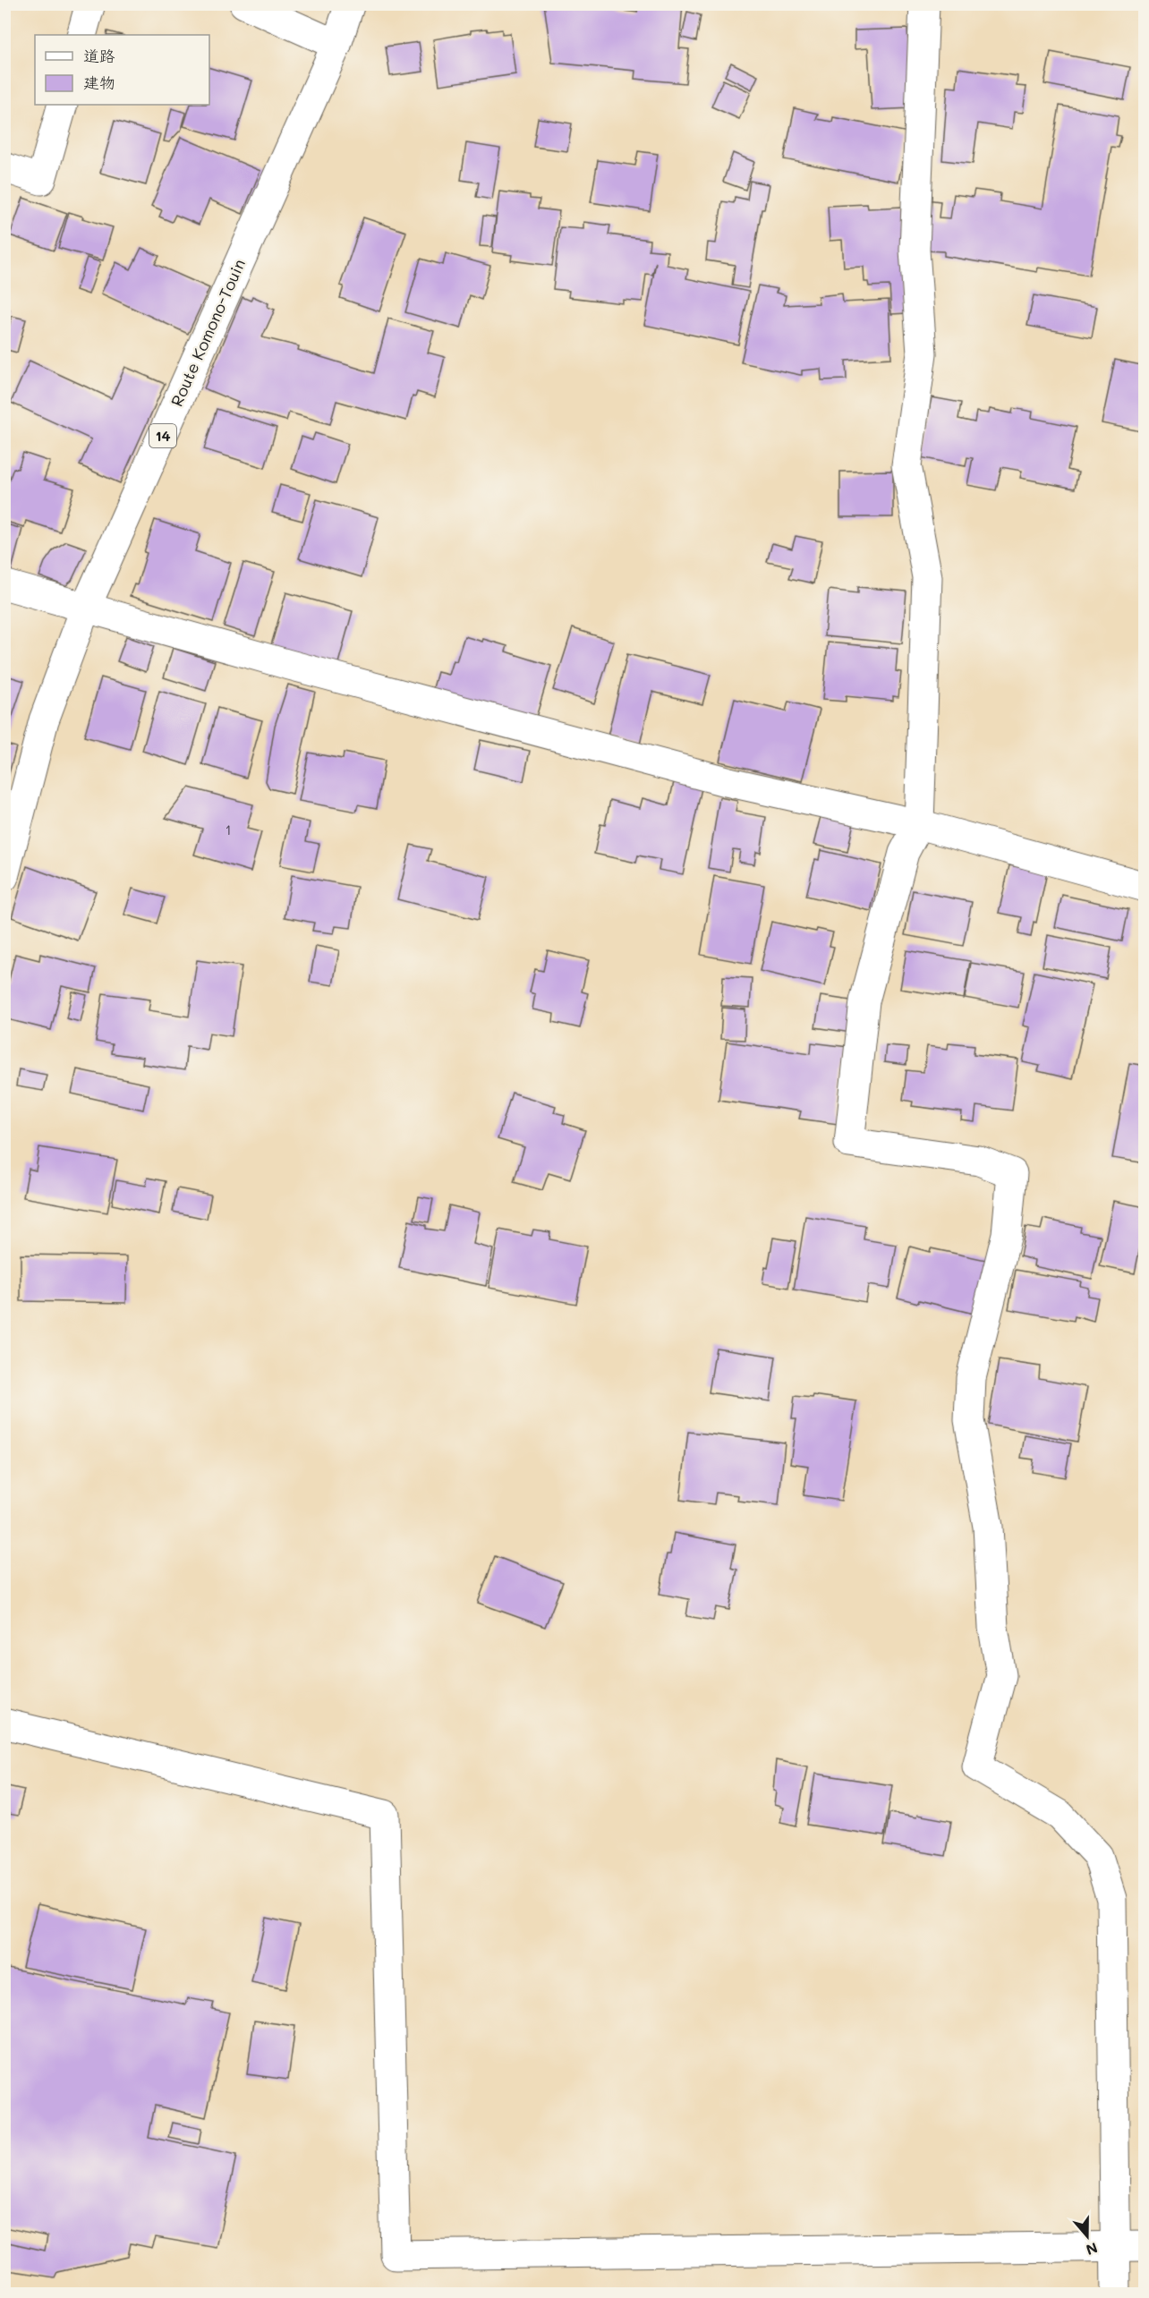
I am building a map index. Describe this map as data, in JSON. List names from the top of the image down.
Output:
{
  "streets": {
    "street": ["Route Komono-Touin", "14"]
  },
  "house_numbers": ["1"],
  "legend": ["道路", "建物"],
  "north": "bottom"
}
